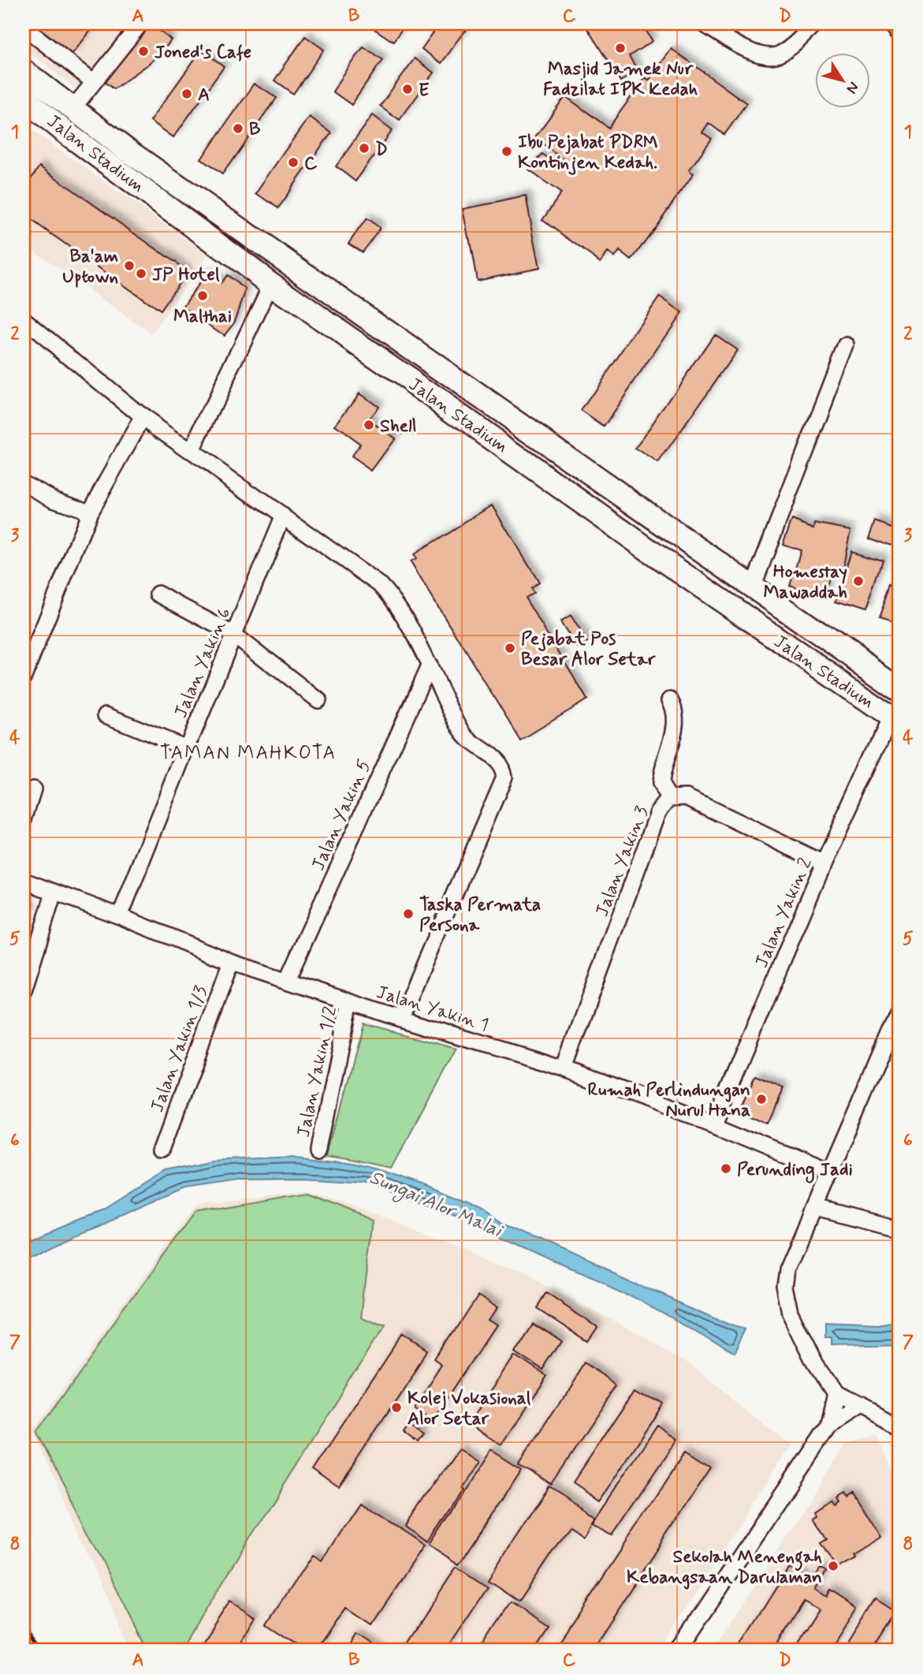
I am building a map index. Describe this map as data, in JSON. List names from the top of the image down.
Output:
{
  "streets": {
    "main road": ["Jalan Stadium"],
    "street": [
      "Jalan Yakin 6",
      "Jalan Yakin 5",
      "Jalan Yakin 3",
      "Jalan Yakin 2",
      "Jalan Yakin 1",
      "Jalan Yakin 1/3",
      "Jalan Yakin 1/2"
    ]
  },
  "crossings": [
    ["Jalan Stadium", "Jalan Yakin 2"],
    ["Jalan Yakin 6", "Jalan Yakin 1"],
    ["Jalan Yakin 5", "Jalan Yakin 1"],
    ["Jalan Yakin 3", "Jalan Yakin 2"],
    ["Jalan Yakin 3", "Jalan Yakin 1"],
    ["Jalan Yakin 2", "Jalan Yakin 1"],
    ["Jalan Yakin 1", "Jalan Yakin 1/3"],
    ["Jalan Yakin 1", "Jalan Yakin 1/2"]
  ],
  "districts": ["TAMAN MAHKOTA"],
  "water": ["Sungai Alor Malai"],
  "places": [
    "Masjid Jamek Nur Fadzilat IPK Kedah",
    "Joned's Cafe",
    "E",
    "A",
    "B",
    "D",
    "Ibu Pejabat PDRM Kontinjen Kedah.",
    "C",
    "Ba'am Uptown",
    "JP Hotel",
    "Malthai",
    "Shell",
    "Homestay Mawaddah",
    "Pejabat Pos Besar Alor Setar",
    "Taska Permata Persona",
    "Rumah Perlindungan Nurul Hana",
    "Perunding Jadi",
    "Kolej Vokasional Alor Setar",
    "Sekolah Menengah Kebangsaan Darulaman"
  ],
  "north": "bottom right",
  "grid": {
    "columns": [
      "A",
      "B",
      "C",
      "D"
    ],
    "rows": [
      "1",
      "2",
      "3",
      "4",
      "5",
      "6",
      "7",
      "8"
    ]
  }
}
